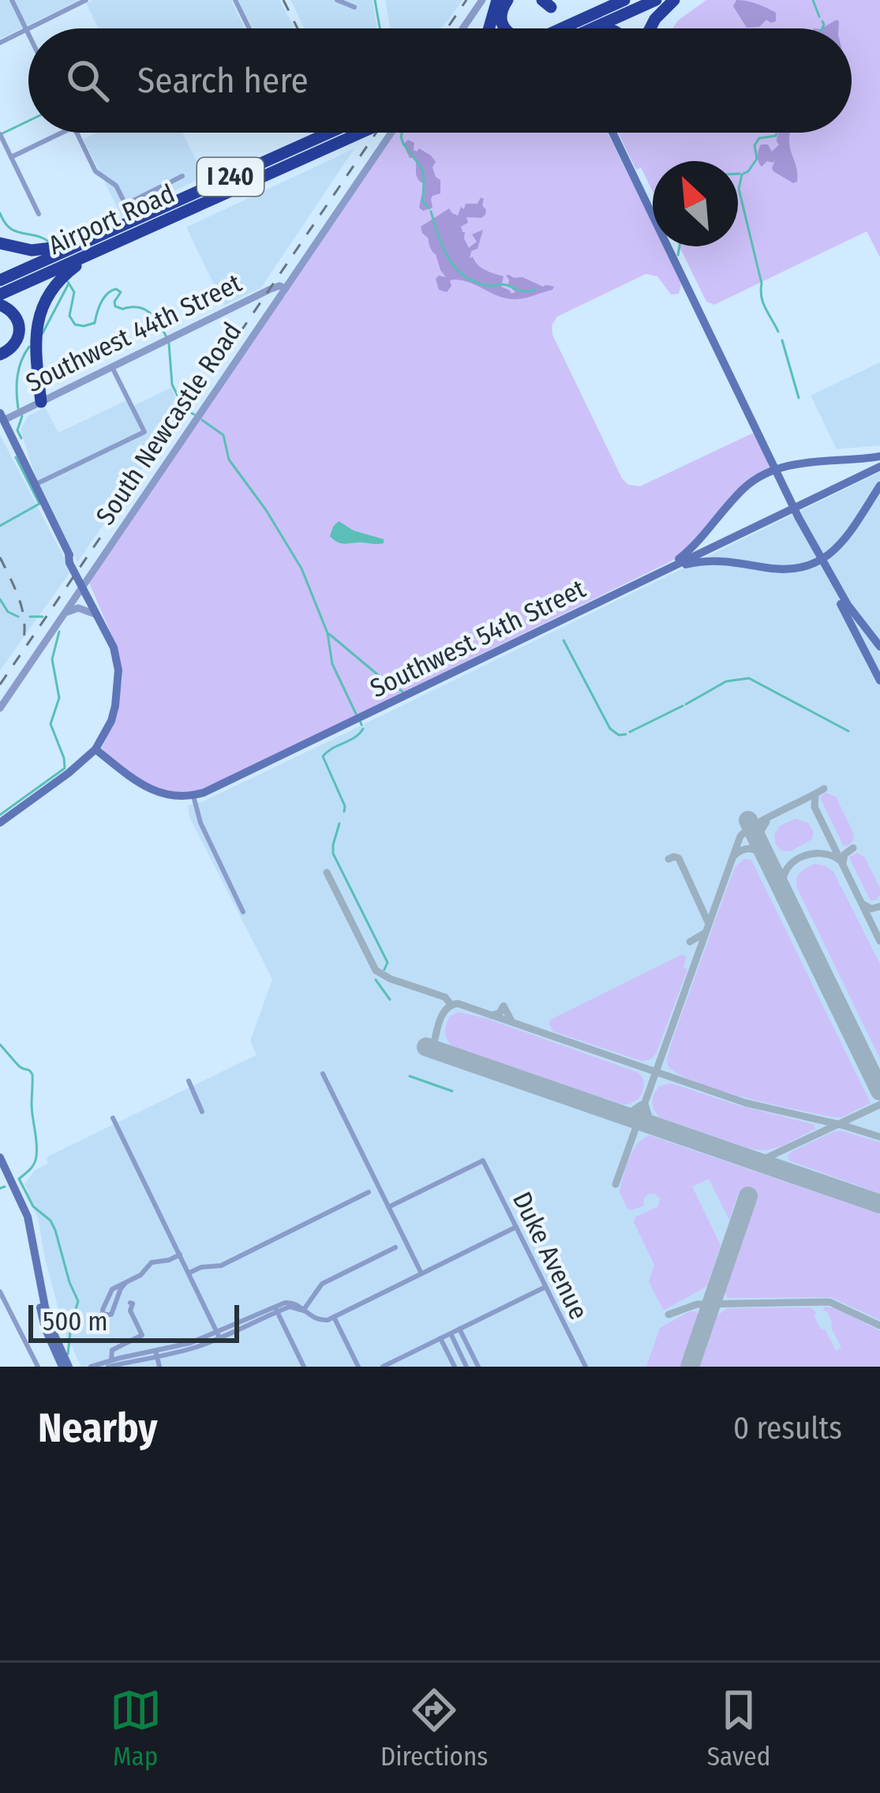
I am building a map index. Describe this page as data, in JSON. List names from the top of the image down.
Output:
{
  "streets": {
    "highway": ["I 240", "Airport Road"],
    "main road": ["Southwest 54th Street"],
    "street": ["Southwest 44th Street", "South Newcastle Road", "Duke Avenue"]
  },
  "crossings": [
    ["Southwest 44th Street", "South Newcastle Road"]
  ],
  "scale_bar": "500 m",
  "north": "top left",
  "page": {
    "search": "Search here",
    "scale": "500 m",
    "heading": ["Nearby", "0 results"],
    "nav": ["Map", "Directions", "Saved"]
  }
}
